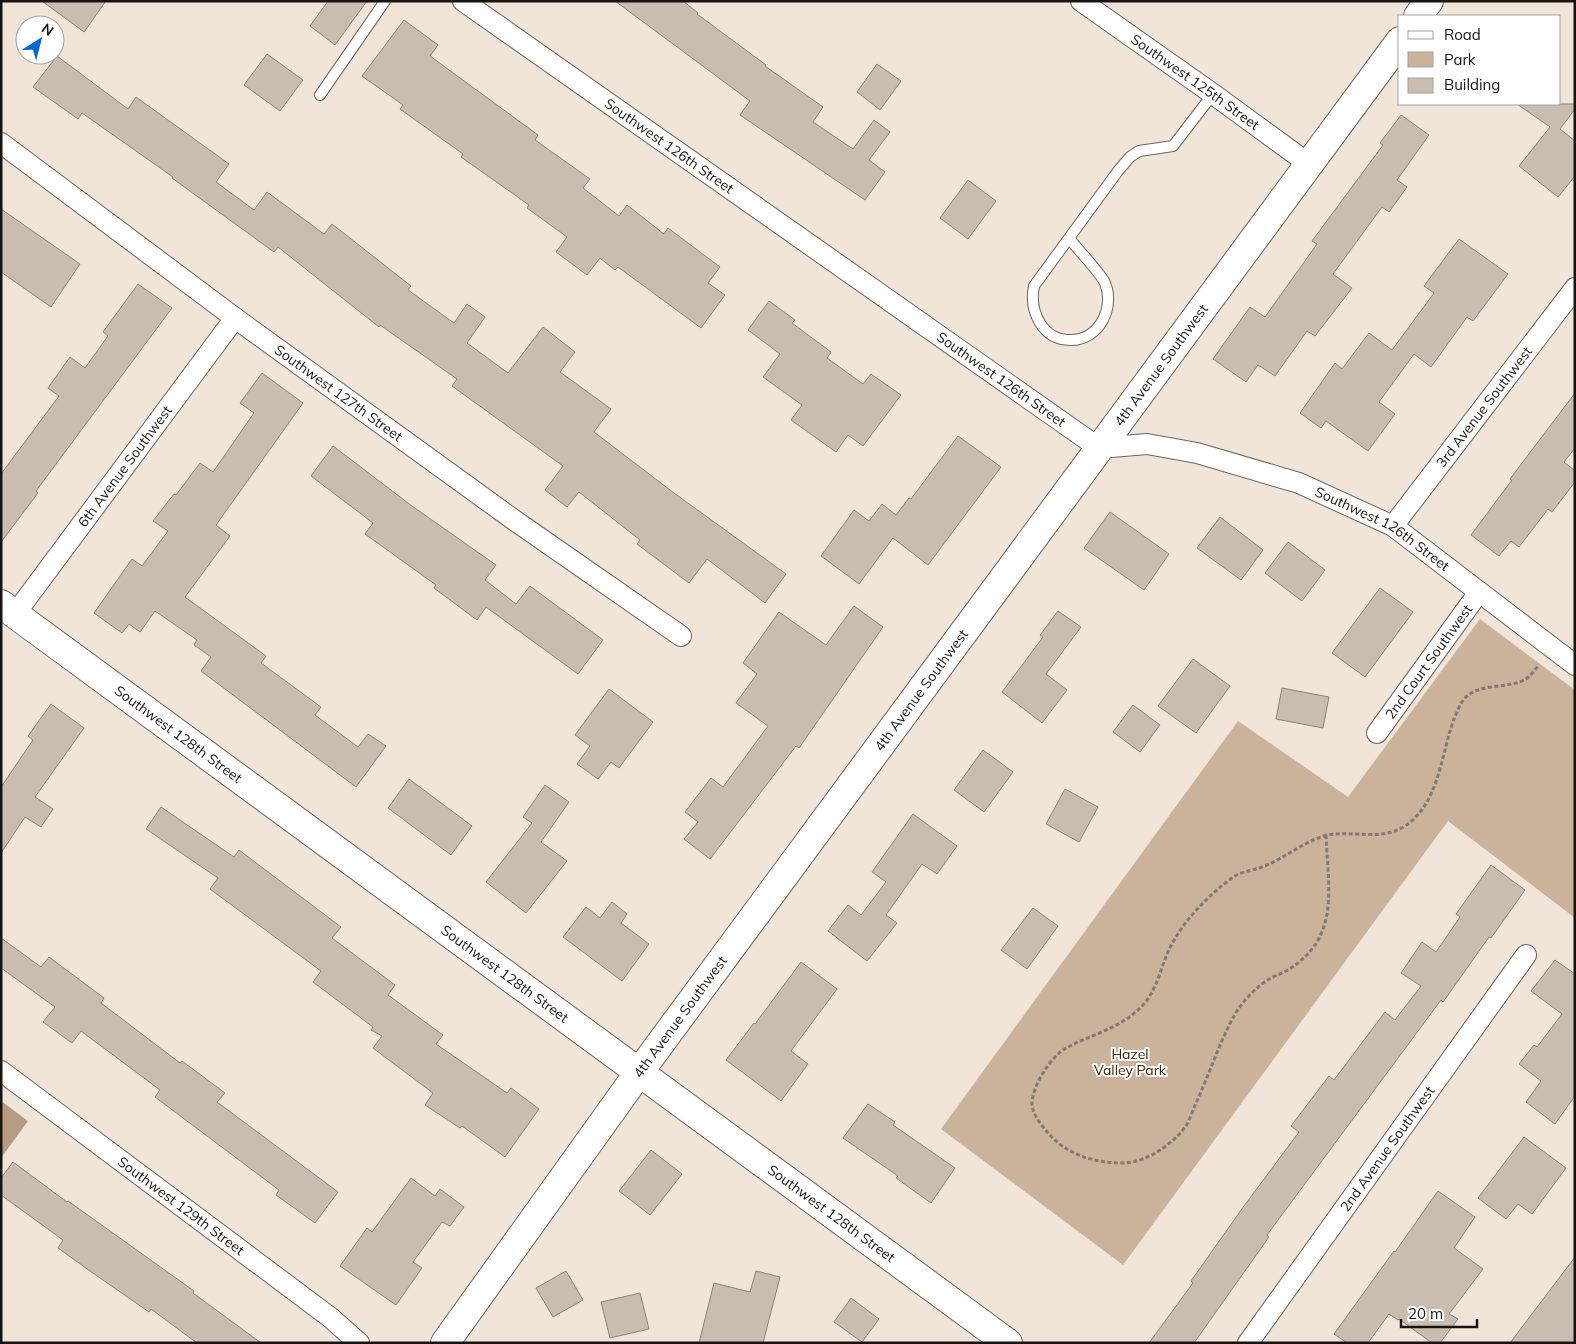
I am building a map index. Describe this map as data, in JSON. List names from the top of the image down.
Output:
{
  "streets": {
    "street": [
      "Southwest 125th Street",
      "Southwest 126th Street",
      "4th Avenue Southwest",
      "Southwest 127th Street",
      "3rd Avenue Southwest",
      "6th Avenue Southwest",
      "2nd Court Southwest",
      "Southwest 128th Street",
      "2nd Avenue Southwest",
      "Southwest 129th Street"
    ]
  },
  "crossings": [
    ["Southwest 125th Street", "4th Avenue Southwest"],
    ["Southwest 126th Street", "4th Avenue Southwest"],
    ["Southwest 126th Street", "3rd Avenue Southwest"],
    ["Southwest 126th Street", "2nd Court Southwest"],
    ["4th Avenue Southwest", "Southwest 128th Street"],
    ["Southwest 127th Street", "6th Avenue Southwest"],
    ["6th Avenue Southwest", "Southwest 128th Street"]
  ],
  "parks": ["Hazel Valley Park"],
  "legend": ["Road", "Park", "Building"],
  "scale_bar": "20 m",
  "north": "top right"
}
